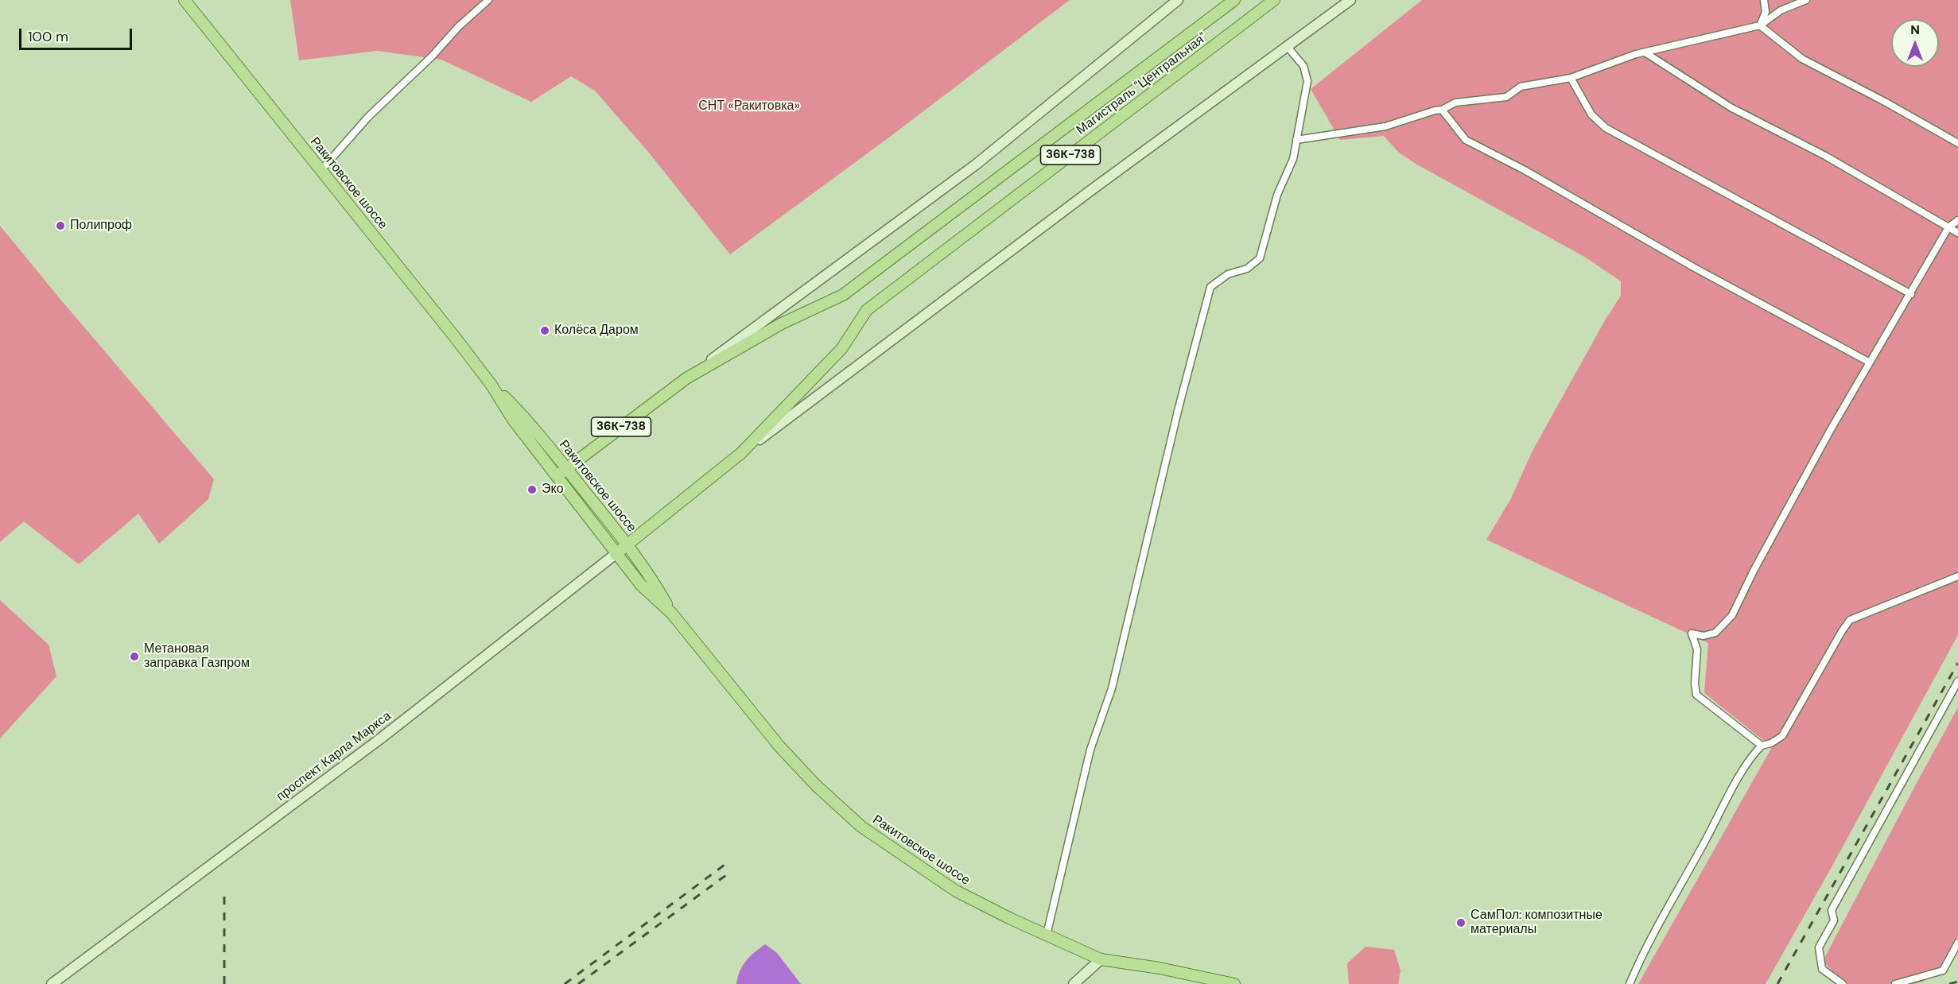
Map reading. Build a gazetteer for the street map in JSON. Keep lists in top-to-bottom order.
{
  "streets": {
    "main road": [
      "Магистраль \"Центральная\"",
      "36К-738",
      "Ракитовское шоссе",
      "проспект Карла Маркса"
    ]
  },
  "crossings": [
    ["Магистраль \"Центральная\"", "36К-738"],
    ["36К-738", "Ракитовское шоссе"],
    ["36К-738", "проспект Карла Маркса"],
    ["Ракитовское шоссе", "проспект Карла Маркса"]
  ],
  "parks": ["СНТ «Ракитовка»"],
  "places": [
    "Полипроф",
    "Колёса Даром",
    "Эко",
    "Метановая заправка Газпром",
    "СамПол: композитные материалы"
  ],
  "scale_bar": "100 m",
  "north": "top"
}
